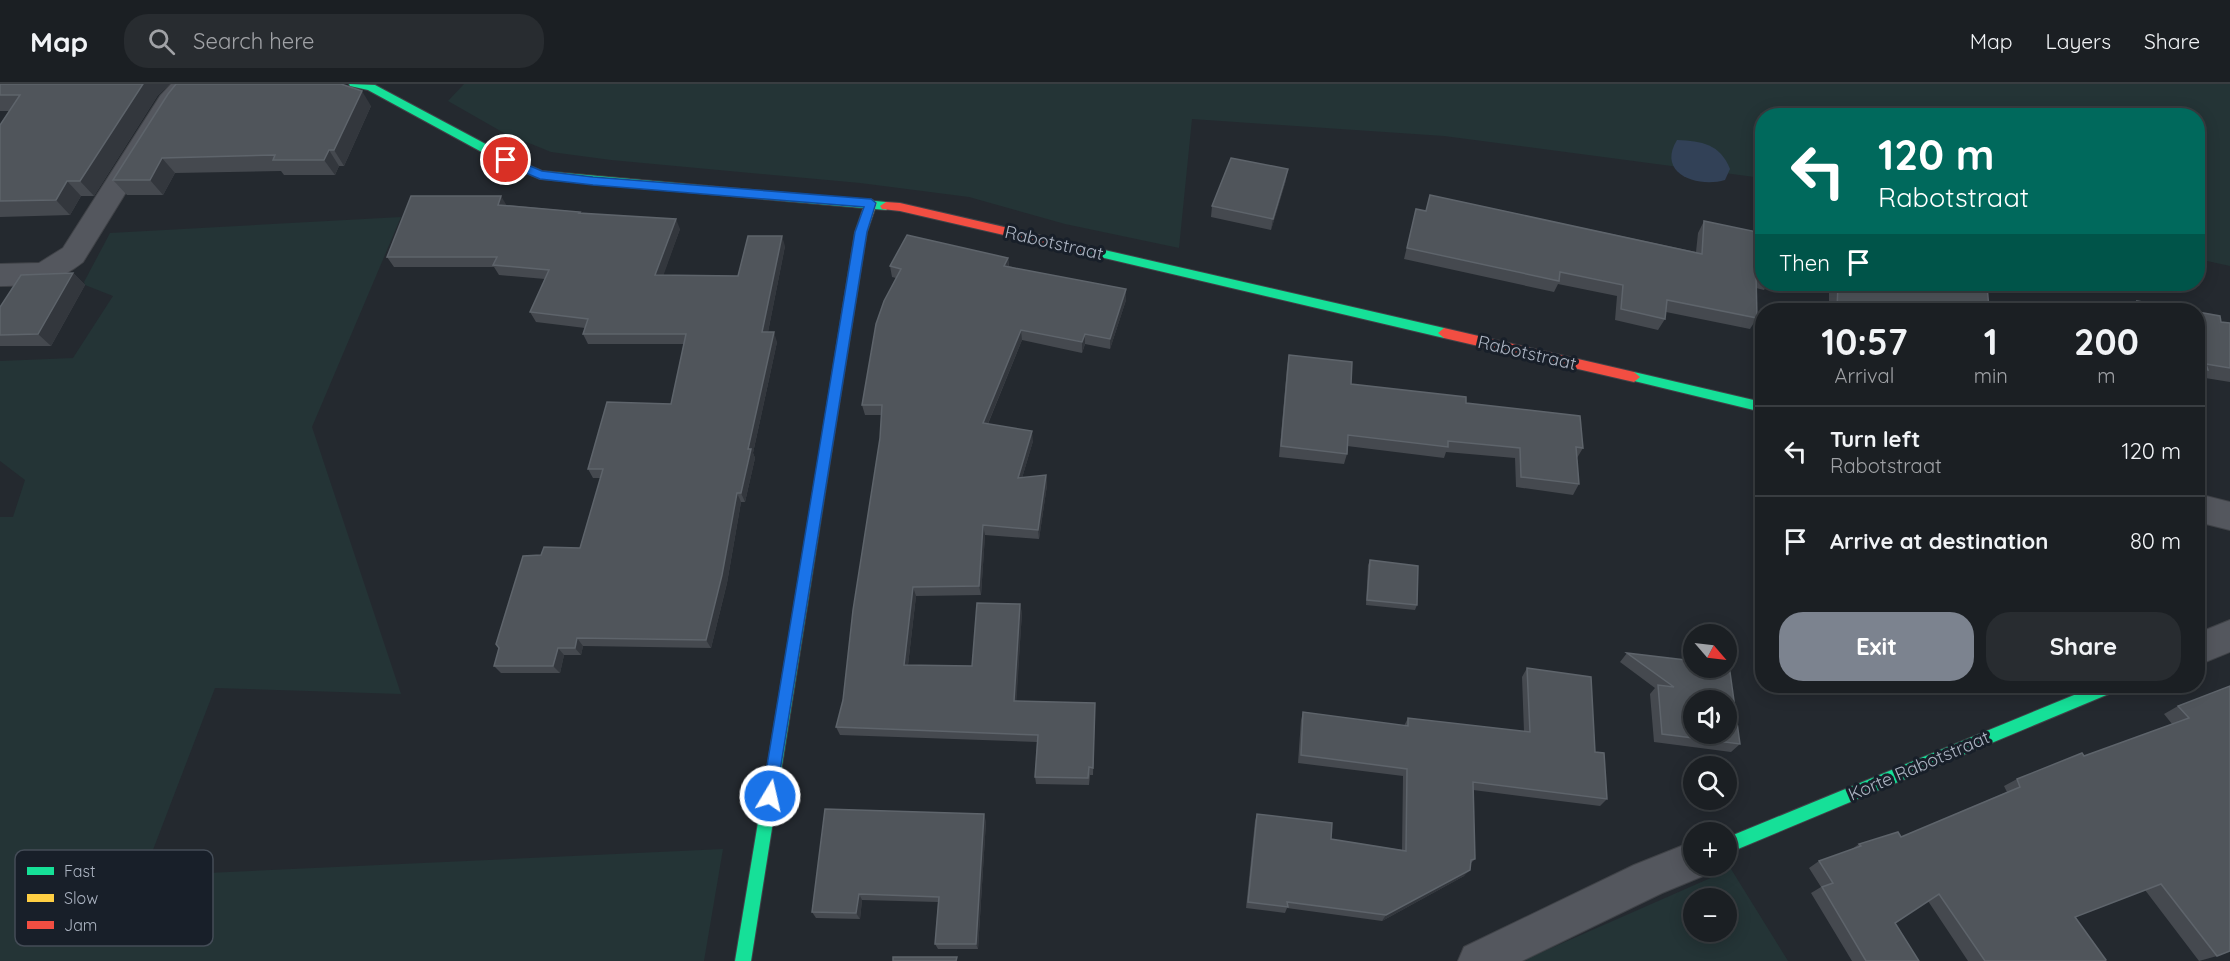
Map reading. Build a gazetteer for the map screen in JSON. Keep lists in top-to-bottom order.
{
  "streets": {
    "street": ["Rabotstraat", "Korte Rabotstraat"]
  },
  "legend": ["Fast", "Slow", "Jam"],
  "north": "bottom right",
  "page": {
    "header": "Map",
    "search": "Search here",
    "nav": ["Map", "Layers", "Share"],
    "turn": ["120 m", "Rabotstraat"],
    "then": "Then",
    "eta": [
      "10:57",
      "Arrival",
      "1",
      "min",
      "200",
      "m"
    ],
    "list": [
      {
        "name": "Turn left",
        "note": "Rabotstraat",
        "value": "120 m"
      },
      {
        "name": "Arrive at destination",
        "value": "80 m"
      }
    ],
    "buttons": ["Exit", "Share"],
    "map_buttons": ["+", "−"]
  }
}
